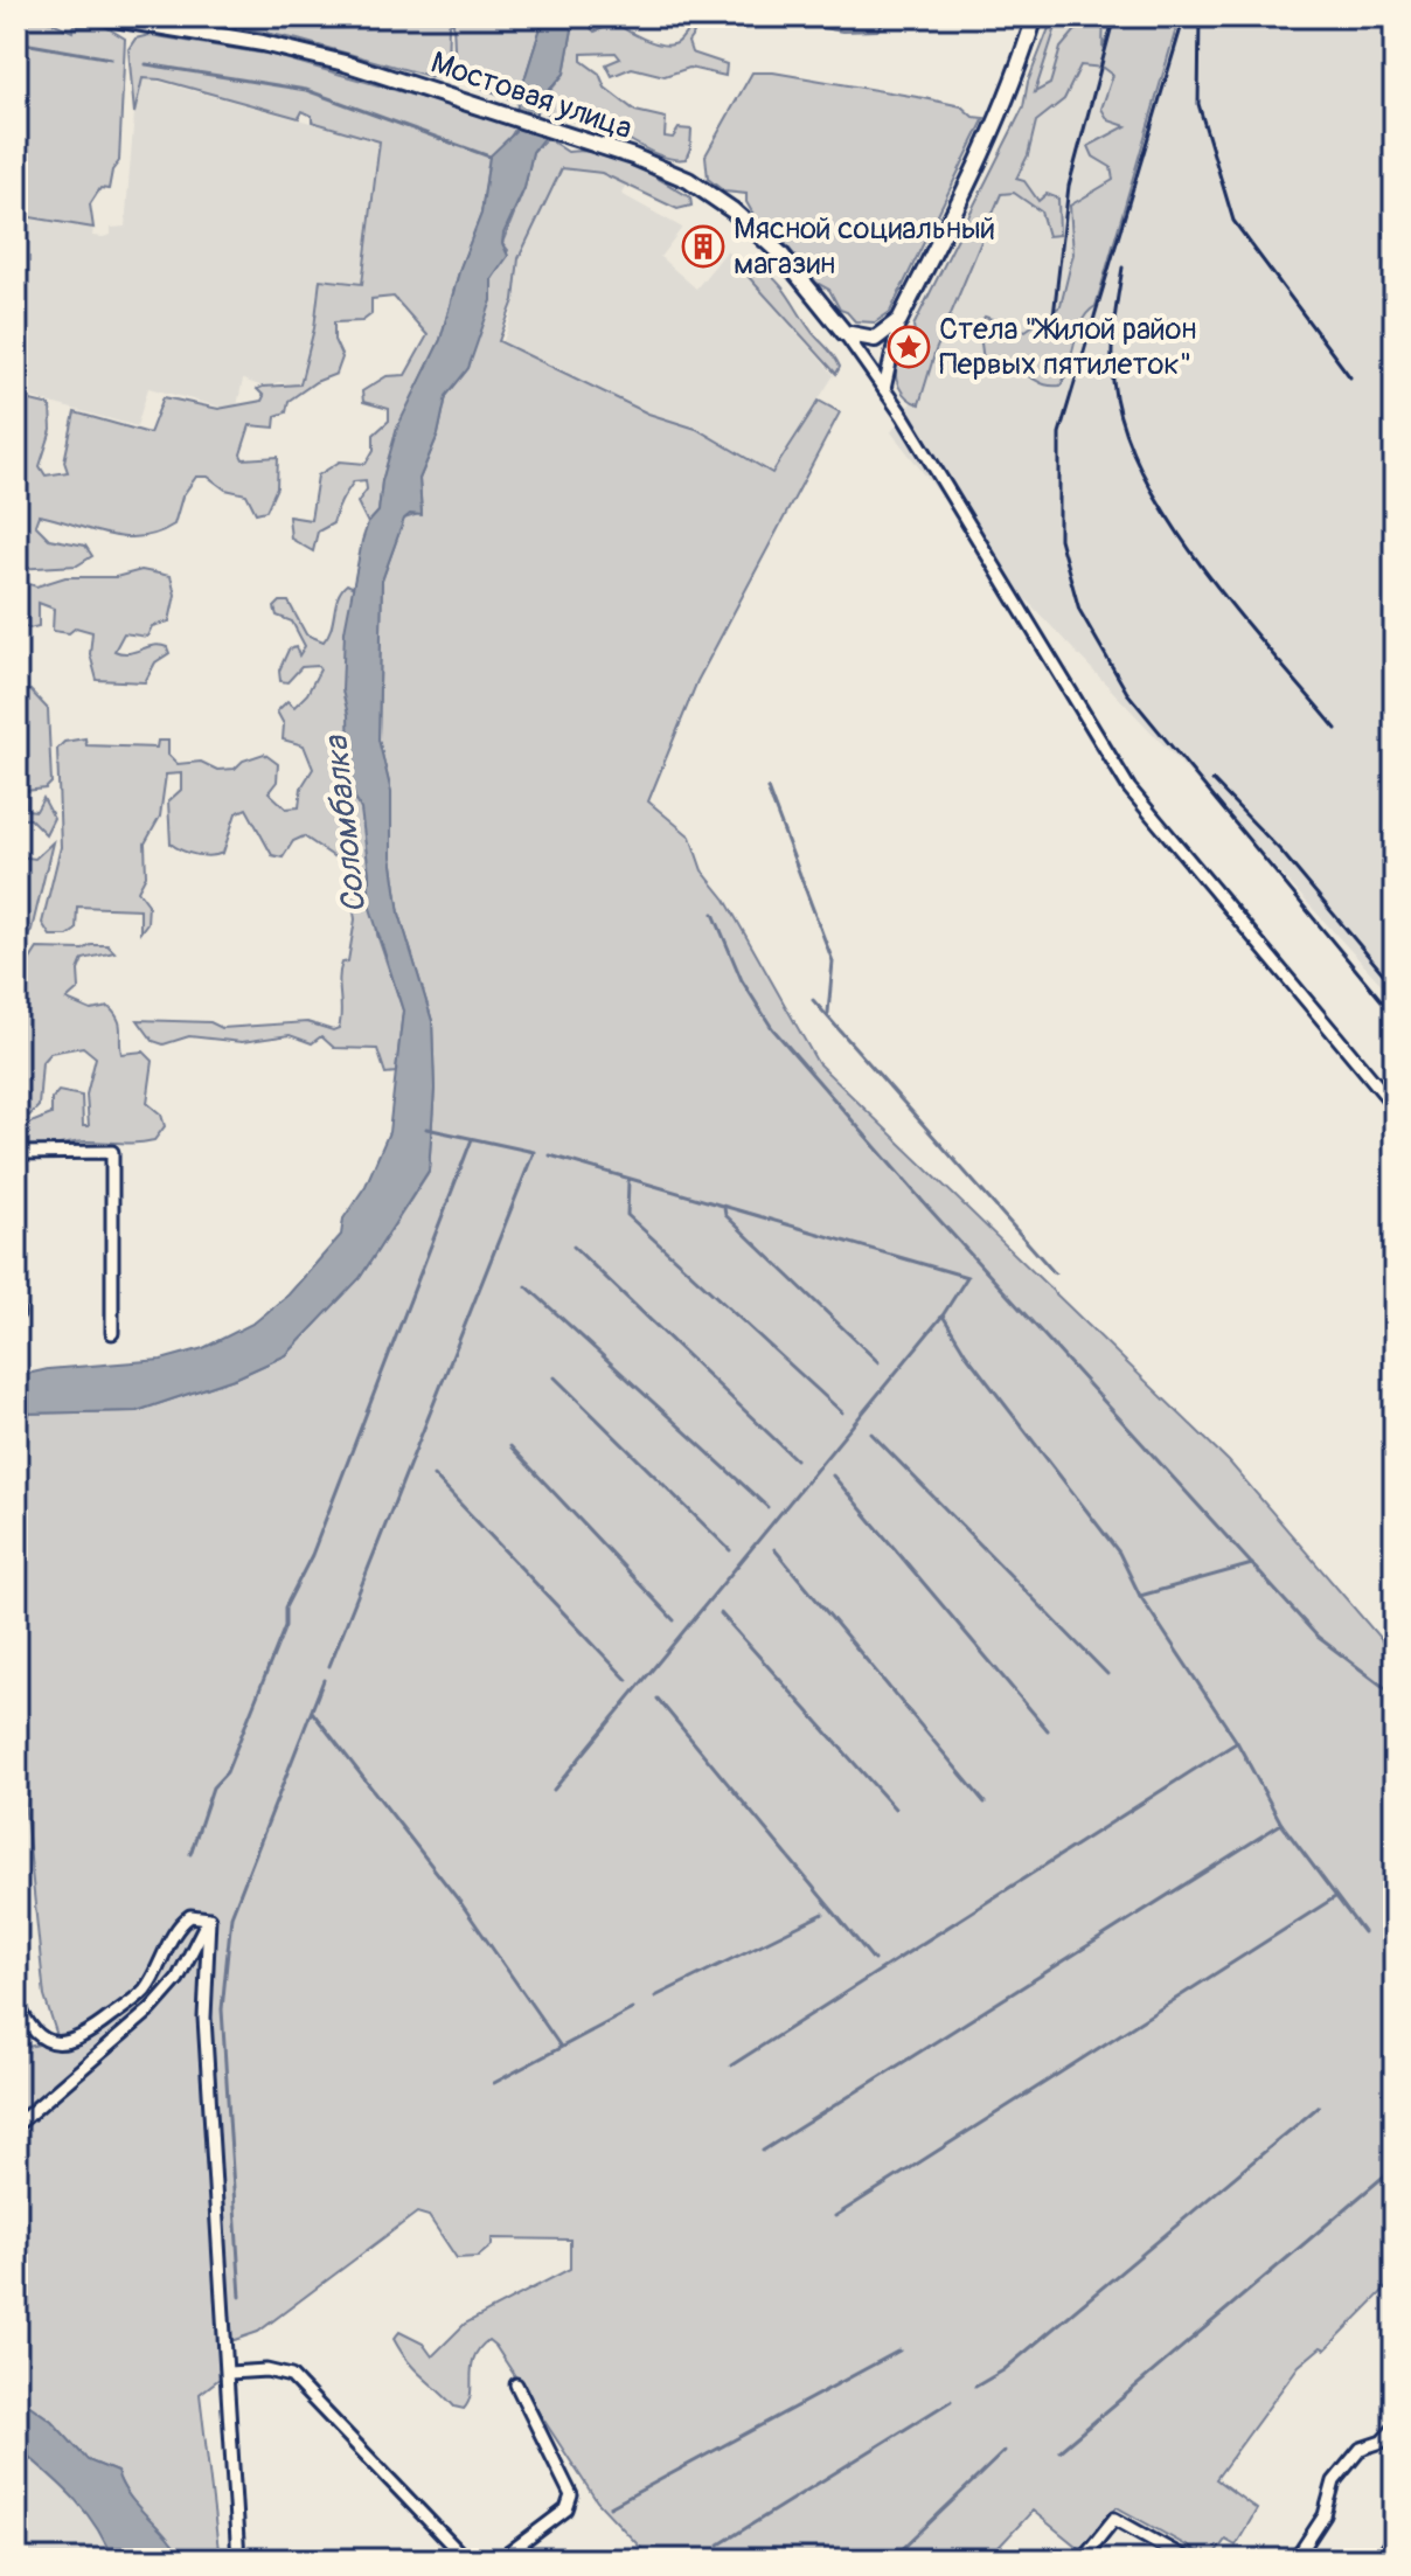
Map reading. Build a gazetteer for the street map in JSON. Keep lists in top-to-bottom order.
{
  "streets": {
    "main road": ["Мостовая улица"]
  },
  "water": ["Соломбалка"],
  "places": {
    "building": ["Мясной социальный магазин"],
    "place": ["Стела \"Жилой район Первых пятилеток\""]
  }
}
